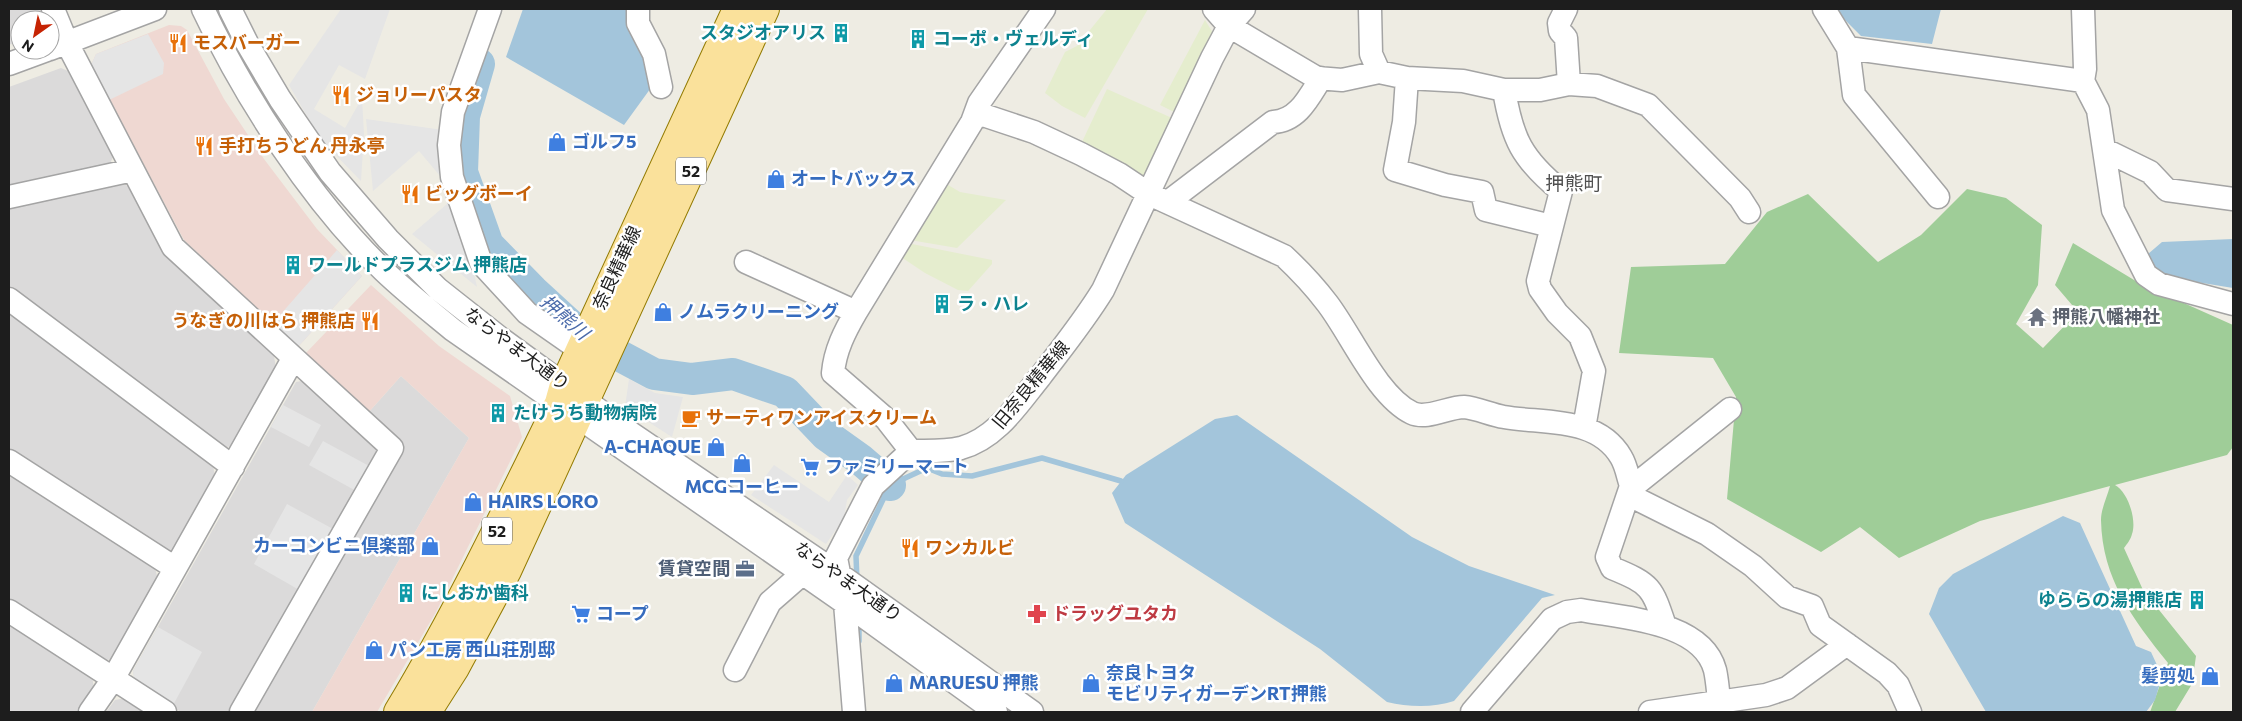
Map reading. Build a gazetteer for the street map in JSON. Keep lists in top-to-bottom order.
{
  "streets": {
    "main road": ["52", "奈良精華線"],
    "street": ["ならやま大通り", "旧奈良精華線"]
  },
  "crossings": [
    ["奈良精華線", "ならやま大通り"]
  ],
  "districts": ["押熊町"],
  "water": ["押熊川"],
  "places": {
    "building": [
      "スタジオアリス",
      "コーポ・ヴェルディ",
      "ワールドプラスジム 押熊店",
      "ラ・ハレ",
      "たけうち動物病院",
      "にしおか歯科",
      "ゆららの湯押熊店"
    ],
    "restaurant": [
      "モスバーガー",
      "ジョリーパスタ",
      "手打ちうどん 丹永亭",
      "ビッグボーイ",
      "うなぎの川はら 押熊店",
      "ワンカルビ"
    ],
    "shop": [
      "ゴルフ5",
      "オートバックス",
      "ノムラクリーニング",
      "A-CHAQUE",
      "MCGコーヒー",
      "HAIRS LORO",
      "カーコンビニ倶楽部",
      "パン工房 西山荘別邸",
      "髪剪処",
      "MARUESU 押熊",
      "奈良トヨタ モビリティガーデンRT押熊"
    ],
    "temple": ["押熊八幡神社"],
    "cafe": ["サーティワンアイスクリーム"],
    "supermarket": ["ファミリーマート", "コープ"],
    "office": ["賃貸空間"],
    "pharmacy": ["ドラッグユタカ"]
  },
  "north": "bottom left"
}
